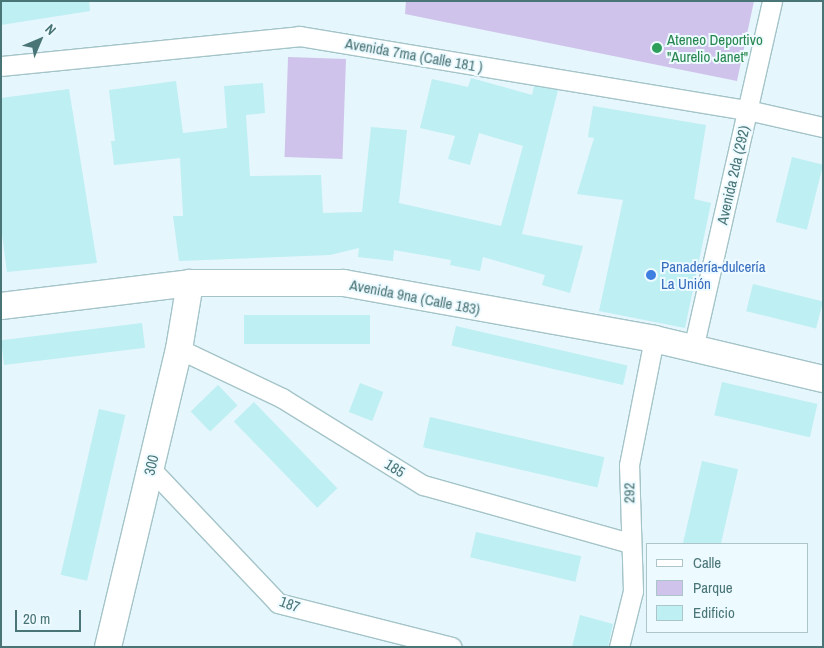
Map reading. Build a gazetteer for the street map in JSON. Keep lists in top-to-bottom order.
{
  "streets": {
    "street": [
      "Avenida 7ma (Calle 181 )",
      "Avenida 2da (292)",
      "Avenida 9na (Calle 183)",
      "300",
      "185",
      "292",
      "187"
    ]
  },
  "crossings": [
    ["Avenida 7ma (Calle 181 )", "Avenida 2da (292)"],
    ["Avenida 2da (292)", "Avenida 9na (Calle 183)"],
    ["Avenida 9na (Calle 183)", "300"],
    ["Avenida 9na (Calle 183)", "292"],
    ["300", "185"],
    ["300", "187"],
    ["185", "292"]
  ],
  "places": ["Ateneo Deportivo \"Aurelio Janet\"", "Panadería-dulcería La Unión"],
  "legend": ["Calle", "Parque", "Edificio"],
  "scale_bar": "20 m",
  "north": "top right"
}
